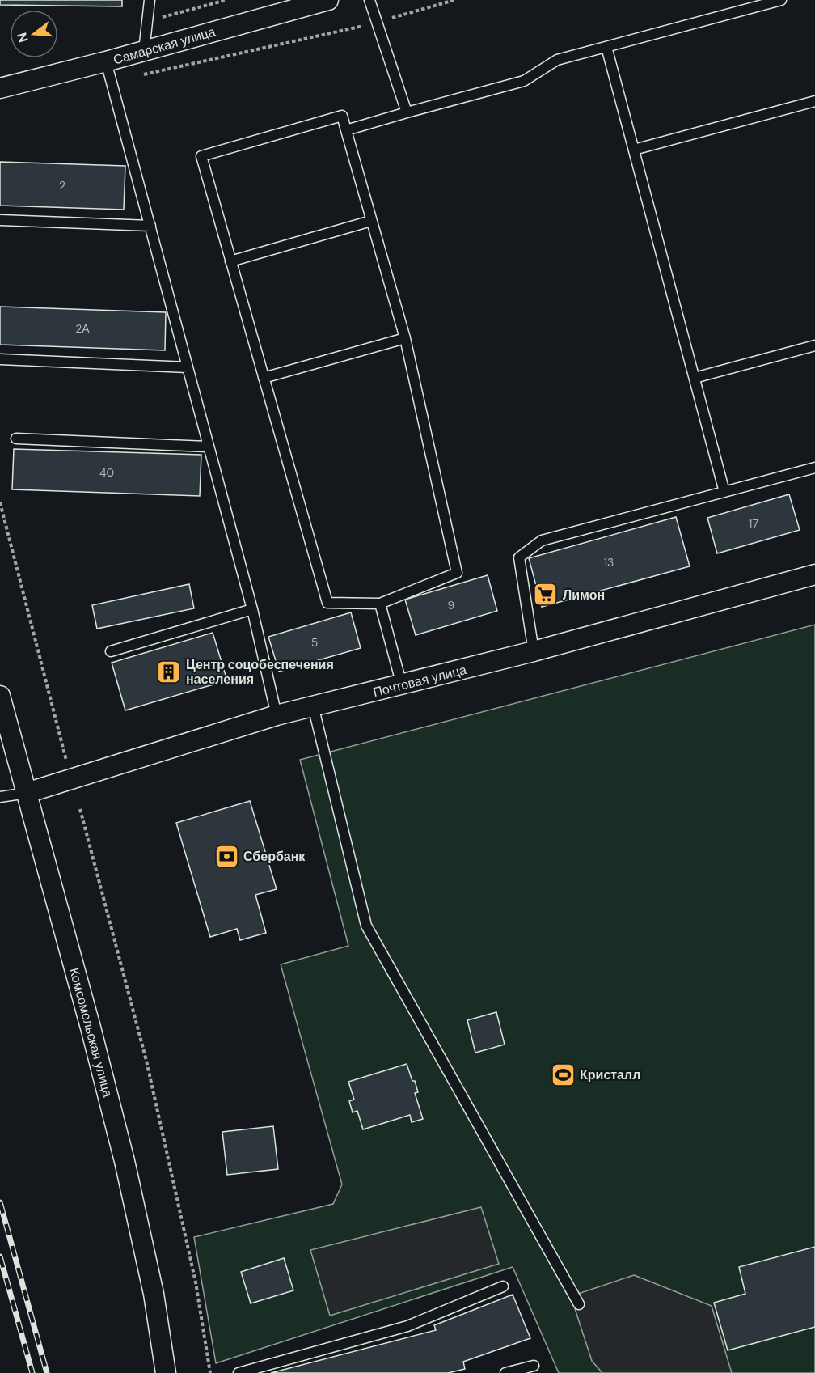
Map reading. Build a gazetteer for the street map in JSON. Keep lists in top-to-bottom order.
{
  "streets": {
    "street": ["Самарская улица", "Почтовая улица", "Комсомольская улица"]
  },
  "crossings": [
    ["Почтовая улица", "Комсомольская улица"]
  ],
  "places": {
    "supermarket": ["Лимон"],
    "building": ["Центр соцобеспечения населения"],
    "bank": ["Сбербанк"],
    "sports": ["Кристалл"]
  },
  "house_numbers": [
    "2",
    "2А",
    "40",
    "17",
    "13",
    "9",
    "5"
  ],
  "north": "left"
}
